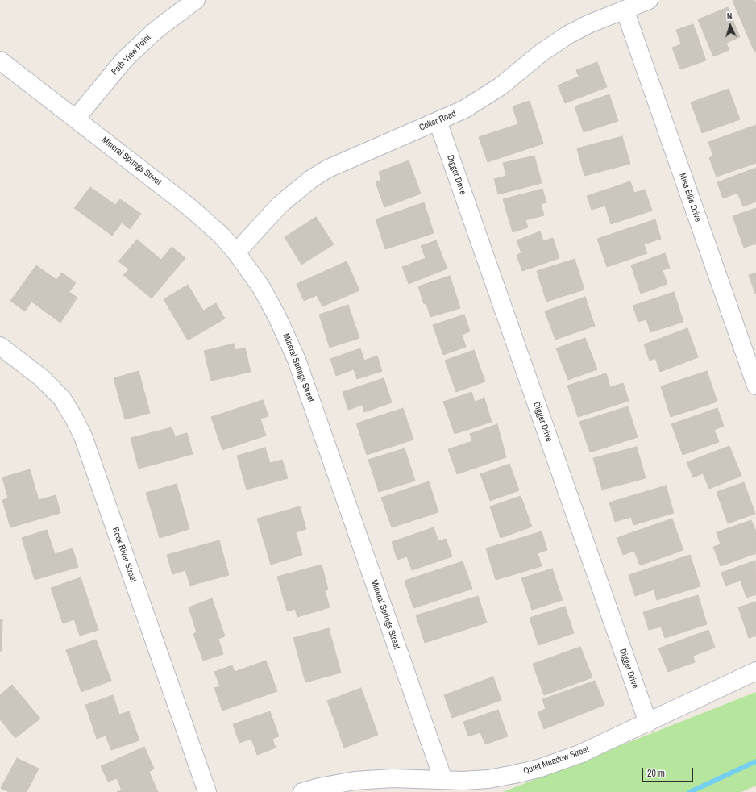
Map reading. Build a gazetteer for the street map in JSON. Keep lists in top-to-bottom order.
{
  "streets": {
    "street": [
      "Path View Point",
      "Colter Road",
      "Mineral Springs Street",
      "Digger Drive",
      "Miss Ellie Drive",
      "Rock River Street",
      "Quiet Meadow Street"
    ]
  },
  "crossings": [
    ["Path View Point", "Mineral Springs Street"],
    ["Colter Road", "Mineral Springs Street"],
    ["Colter Road", "Digger Drive"],
    ["Colter Road", "Miss Ellie Drive"],
    ["Mineral Springs Street", "Quiet Meadow Street"],
    ["Digger Drive", "Quiet Meadow Street"]
  ],
  "scale_bar": "20 m",
  "north": "top"
}
